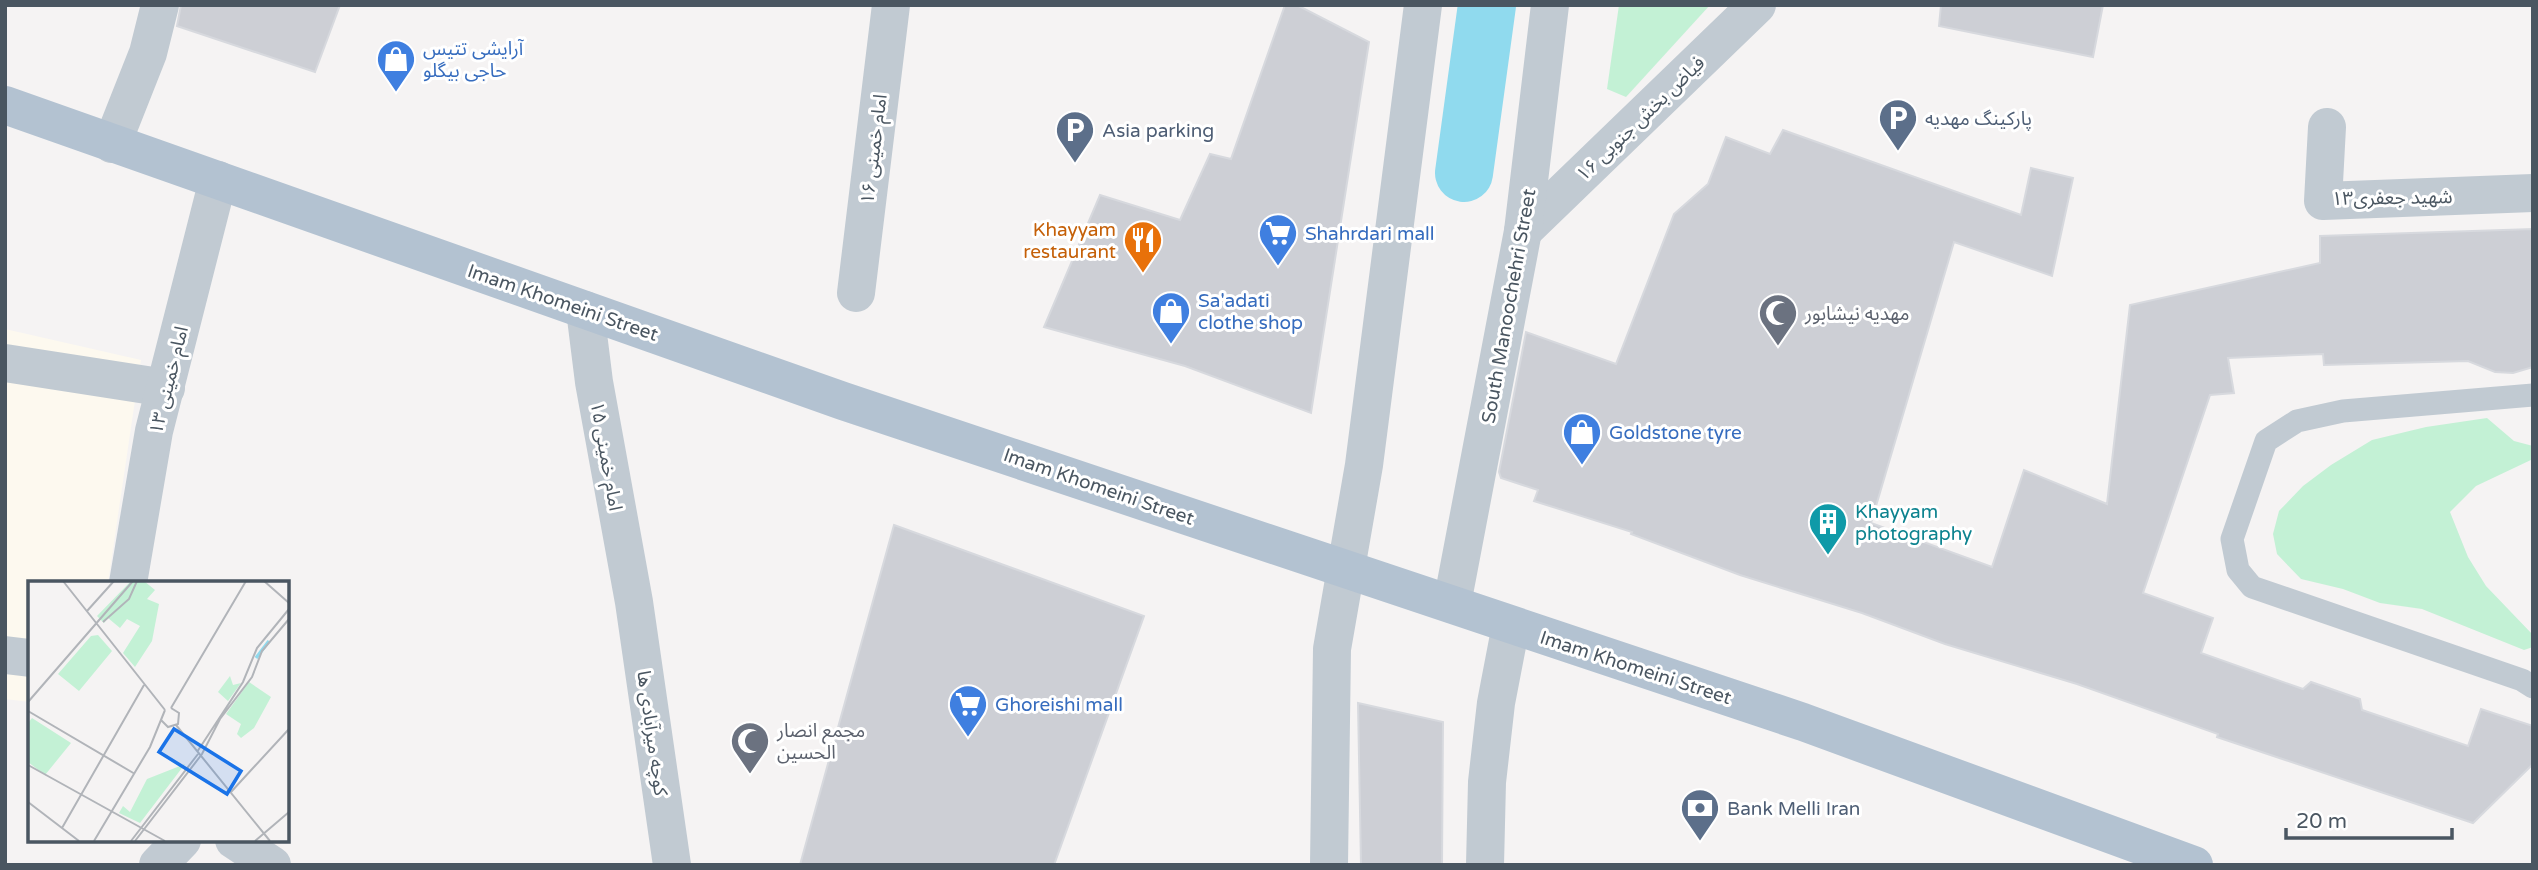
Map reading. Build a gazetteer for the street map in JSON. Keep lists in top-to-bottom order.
{
  "streets": {
    "main road": ["Imam Khomeini Street"],
    "street": [
      "فیاض بخش جنوبی ۱۶",
      "امام خمینی ۱۶",
      "شهید جعفری۱۳",
      "South Manoochehri Street",
      "امام خمینی ۱۳",
      "امام خمینی ۱۵",
      "کوچه میرآبادی ها"
    ]
  },
  "crossings": [
    ["فیاض بخش جنوبی ۱۶", "South Manoochehri Street"],
    ["Imam Khomeini Street", "South Manoochehri Street"],
    ["Imam Khomeini Street", "امام خمینی ۱۳"],
    ["Imam Khomeini Street", "امام خمینی ۱۵"],
    ["امام خمینی ۱۵", "کوچه میرآبادی ها"]
  ],
  "places": {
    "shop": ["آرایشی تتیس حاجی بیگلو", "Sa'adati clothe shop", "Goldstone tyre"],
    "parking": ["پارکینگ مهدیه", "Asia parking"],
    "supermarket": ["Shahrdari mall", "Ghoreishi mall"],
    "restaurant": ["Khayyam restaurant"],
    "mosque": ["مهدیه نیشابور", "مجمع انصار الحسین"],
    "building": ["Khayyam photography"],
    "bank": ["Bank Melli Iran"]
  },
  "scale_bar": "20 m"
}
